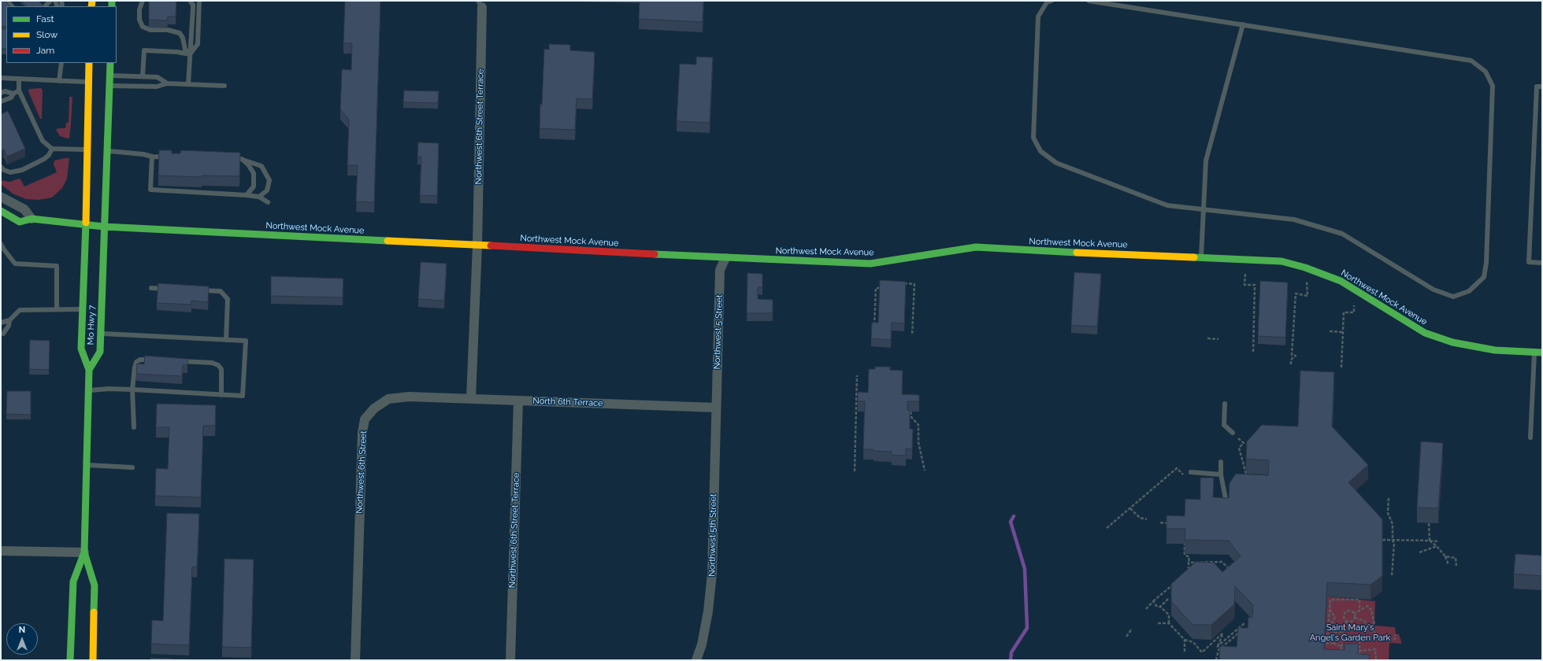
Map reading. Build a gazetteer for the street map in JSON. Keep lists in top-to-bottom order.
{
  "streets": {
    "street": [
      "Northwest 6th Street Terrace",
      "Northwest Mock Avenue",
      "Mo Hwy 7",
      "Northwest 5 Street",
      "North 6th Terrace",
      "Northwest 6th Street",
      "Northwest 5th Street"
    ]
  },
  "crossings": [
    ["Northwest 6th Street Terrace", "Northwest Mock Avenue"],
    ["Northwest 6th Street Terrace", "North 6th Terrace"],
    ["Northwest Mock Avenue", "Mo Hwy 7"],
    ["Northwest Mock Avenue", "Northwest 5 Street"],
    ["Northwest 5 Street", "North 6th Terrace"],
    ["Northwest 5 Street", "Northwest 5th Street"],
    ["North 6th Terrace", "Northwest 6th Street"],
    ["North 6th Terrace", "Northwest 5th Street"]
  ],
  "parks": ["Saint Mary's Angel's Garden Park"],
  "legend": ["Fast", "Slow", "Jam"],
  "north": "top"
}
